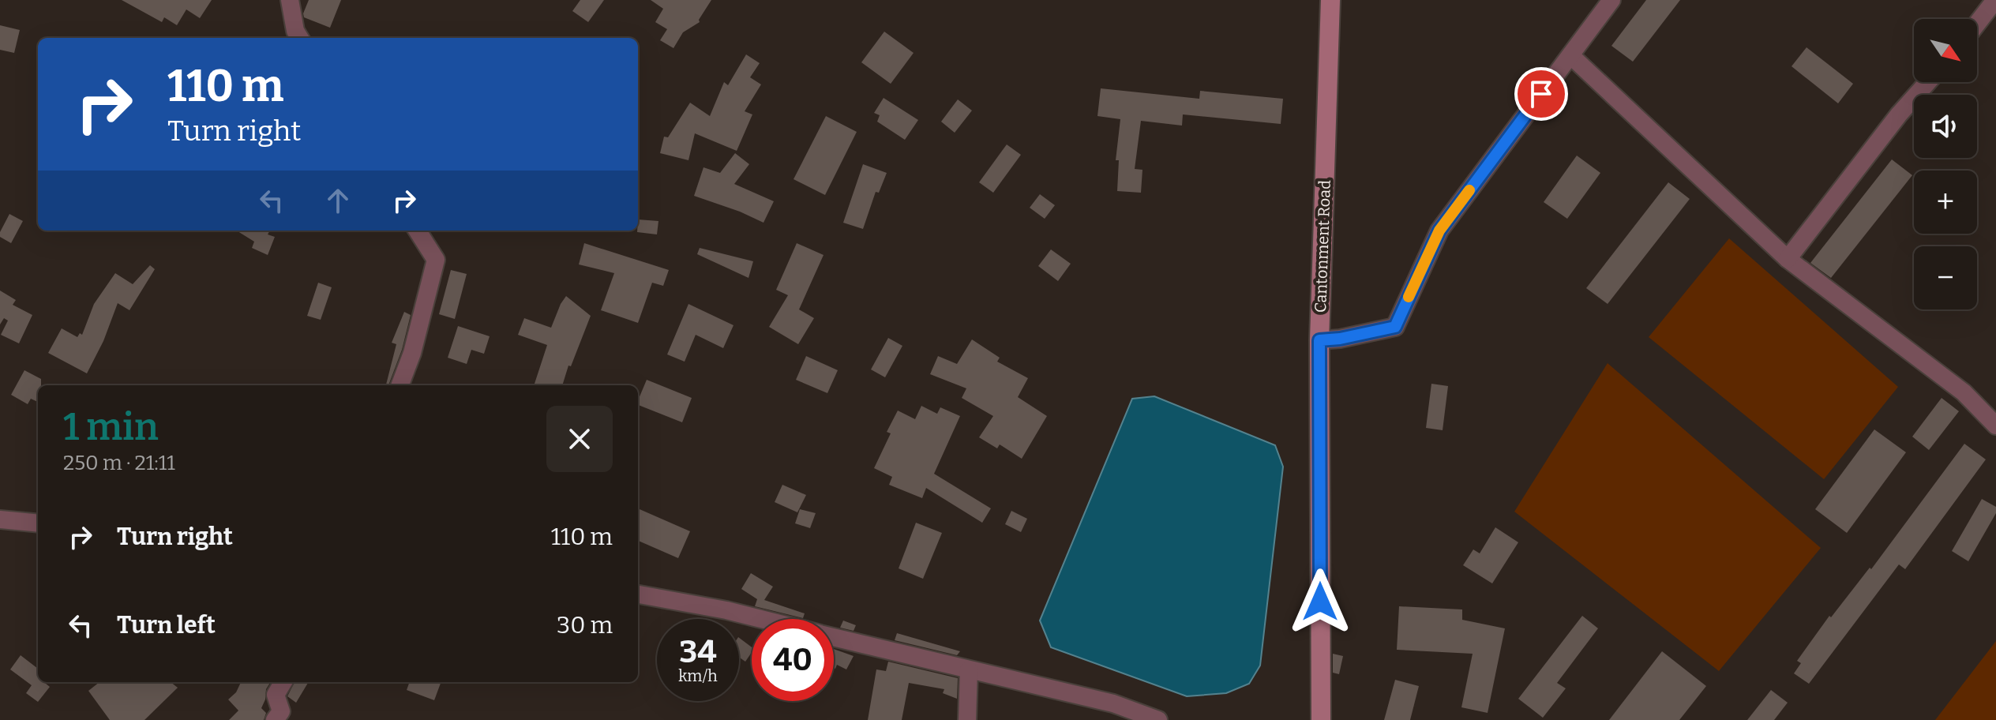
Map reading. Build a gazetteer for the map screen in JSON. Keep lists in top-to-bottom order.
{
  "streets": {
    "street": ["Cantonment Road"]
  },
  "north": "bottom right",
  "page": {
    "map_buttons": ["+", "−"],
    "turn": ["110 m", "Turn right"],
    "heading": ["1 min", "250 m · 21:11"],
    "list": [
      {
        "name": "Turn right",
        "value": "110 m"
      },
      {
        "name": "Turn left",
        "value": "30 m"
      }
    ],
    "speed": "34 km/h",
    "limit": "40"
  }
}
